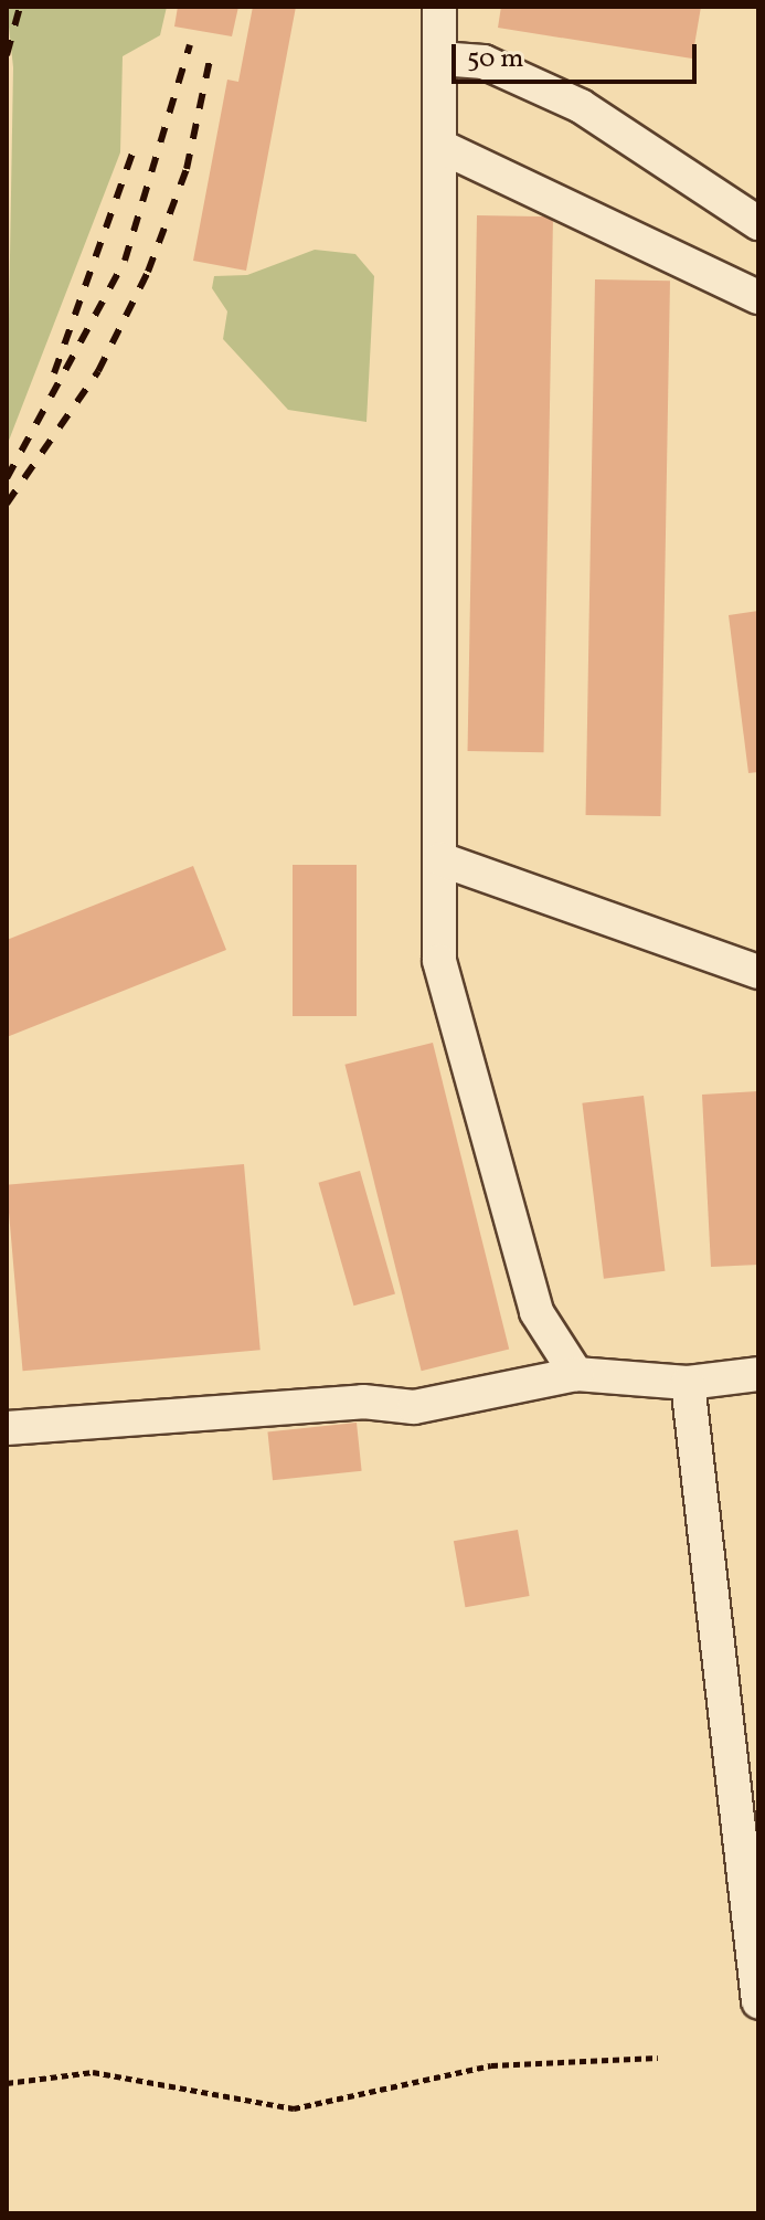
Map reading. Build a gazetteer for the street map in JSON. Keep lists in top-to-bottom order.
{
  "scale_bar": "50 m"
}
